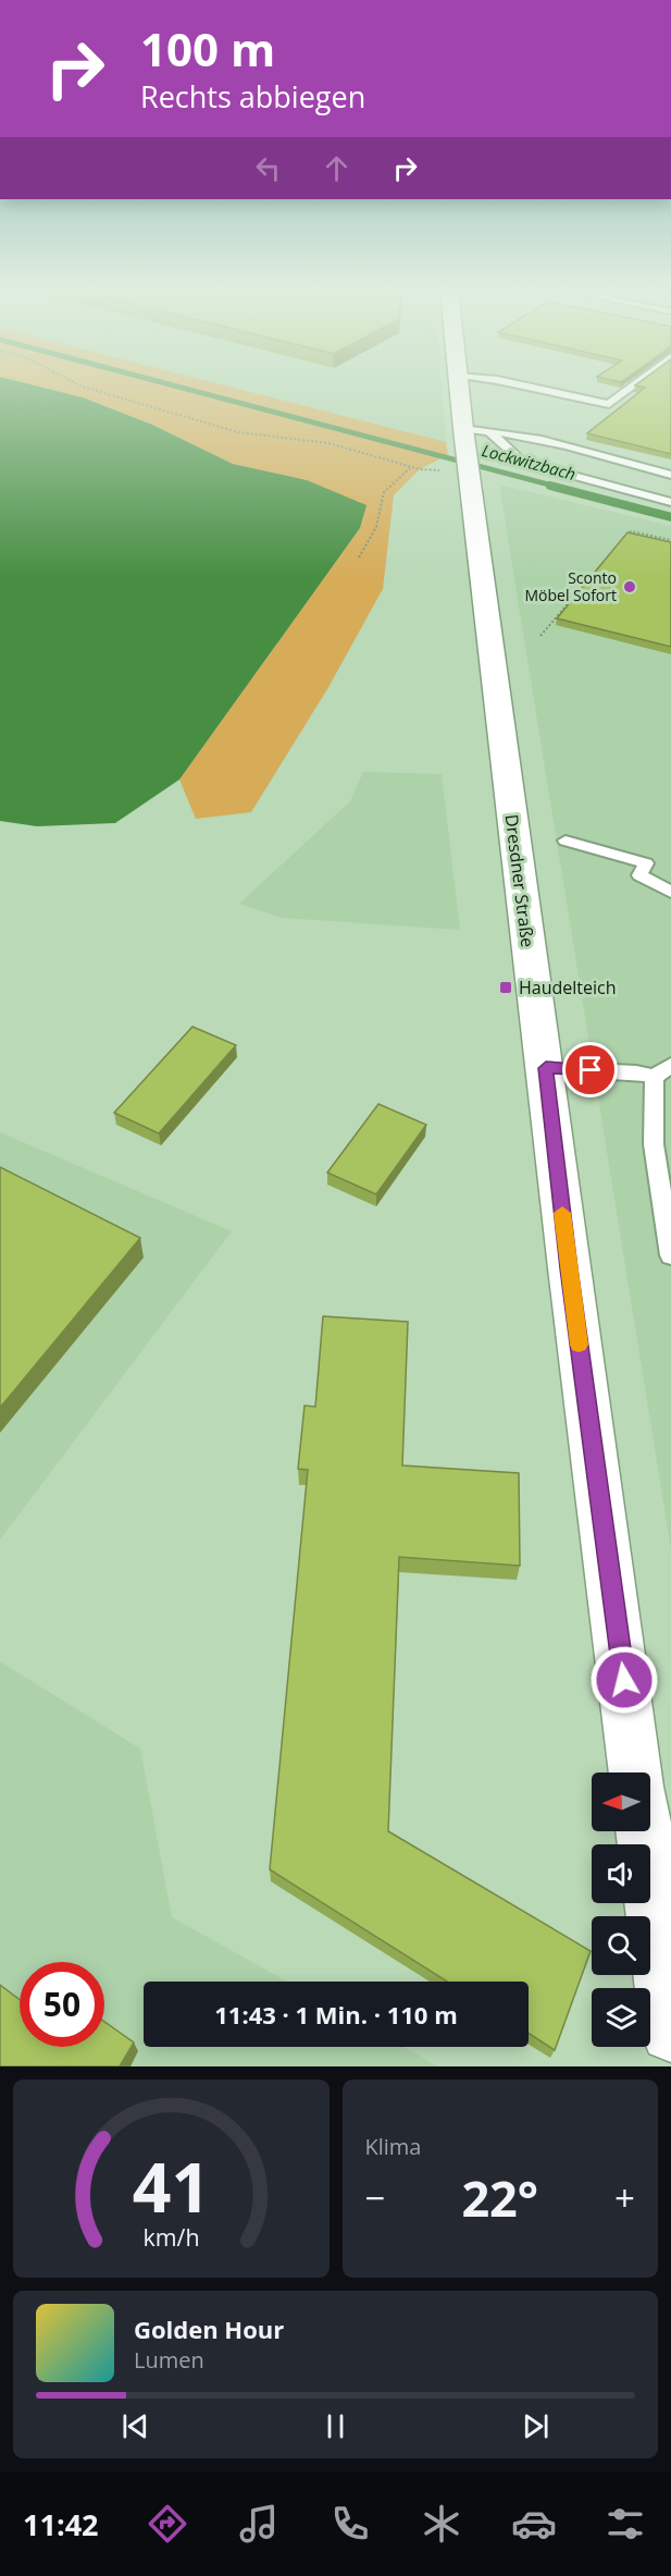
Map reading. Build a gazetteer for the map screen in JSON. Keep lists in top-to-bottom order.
{
  "streets": {
    "main road": ["Dresdner Straße"]
  },
  "water": ["Lockwitzbach"],
  "places": {
    "other": ["Sconto Möbel Sofort"],
    "transit": ["Haudelteich"]
  },
  "north": "left",
  "page": {
    "turn": ["100 m", "Rechts abbiegen"],
    "limit": "50",
    "trip": "11:43 · 1 Min. · 110 m",
    "tile": "Klima",
    "heat": ["−", "22°", "+"],
    "song": ["Golden Hour", "Lumen"],
    "tabs": "11:42",
    "gauge": ["41", "km/h"]
  }
}
